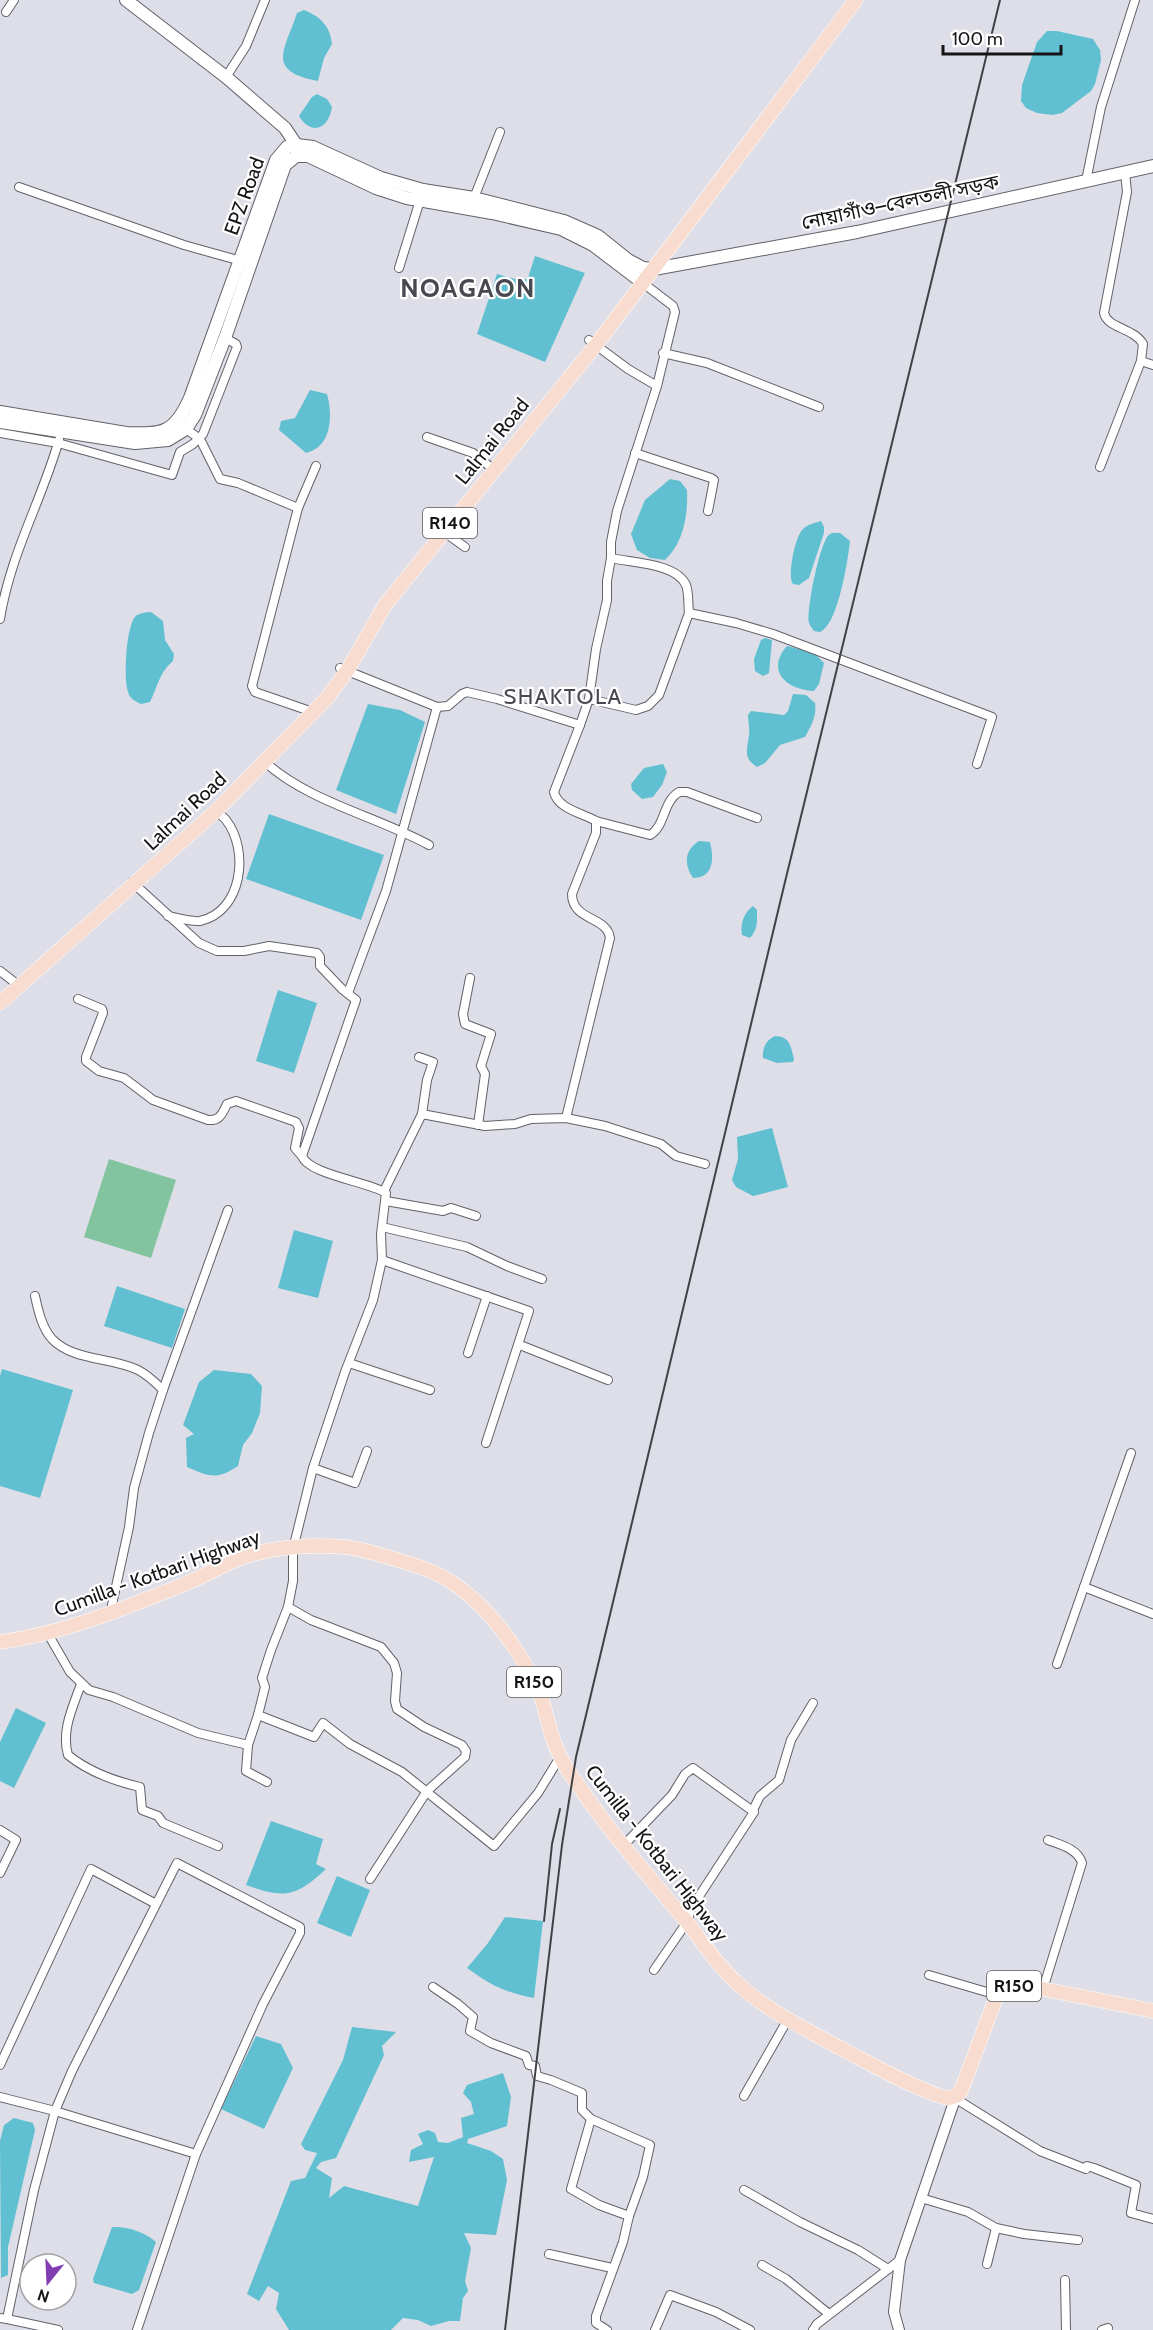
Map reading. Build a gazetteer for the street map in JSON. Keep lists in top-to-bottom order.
{
  "streets": {
    "main road": [
      "EPZ Road",
      "নোয়াগাঁও–বেলতলী সড়ক",
      "Lalmai Road",
      "R140",
      "Cumilla - Kotbari Highway",
      "R150"
    ]
  },
  "crossings": [
    ["নোয়াগাঁও–বেলতলী সড়ক", "Lalmai Road"],
    ["Cumilla - Kotbari Highway", "R150"]
  ],
  "districts": ["NOAGAON", "SHAKTOLA"],
  "scale_bar": "100 m",
  "north": "bottom"
}
